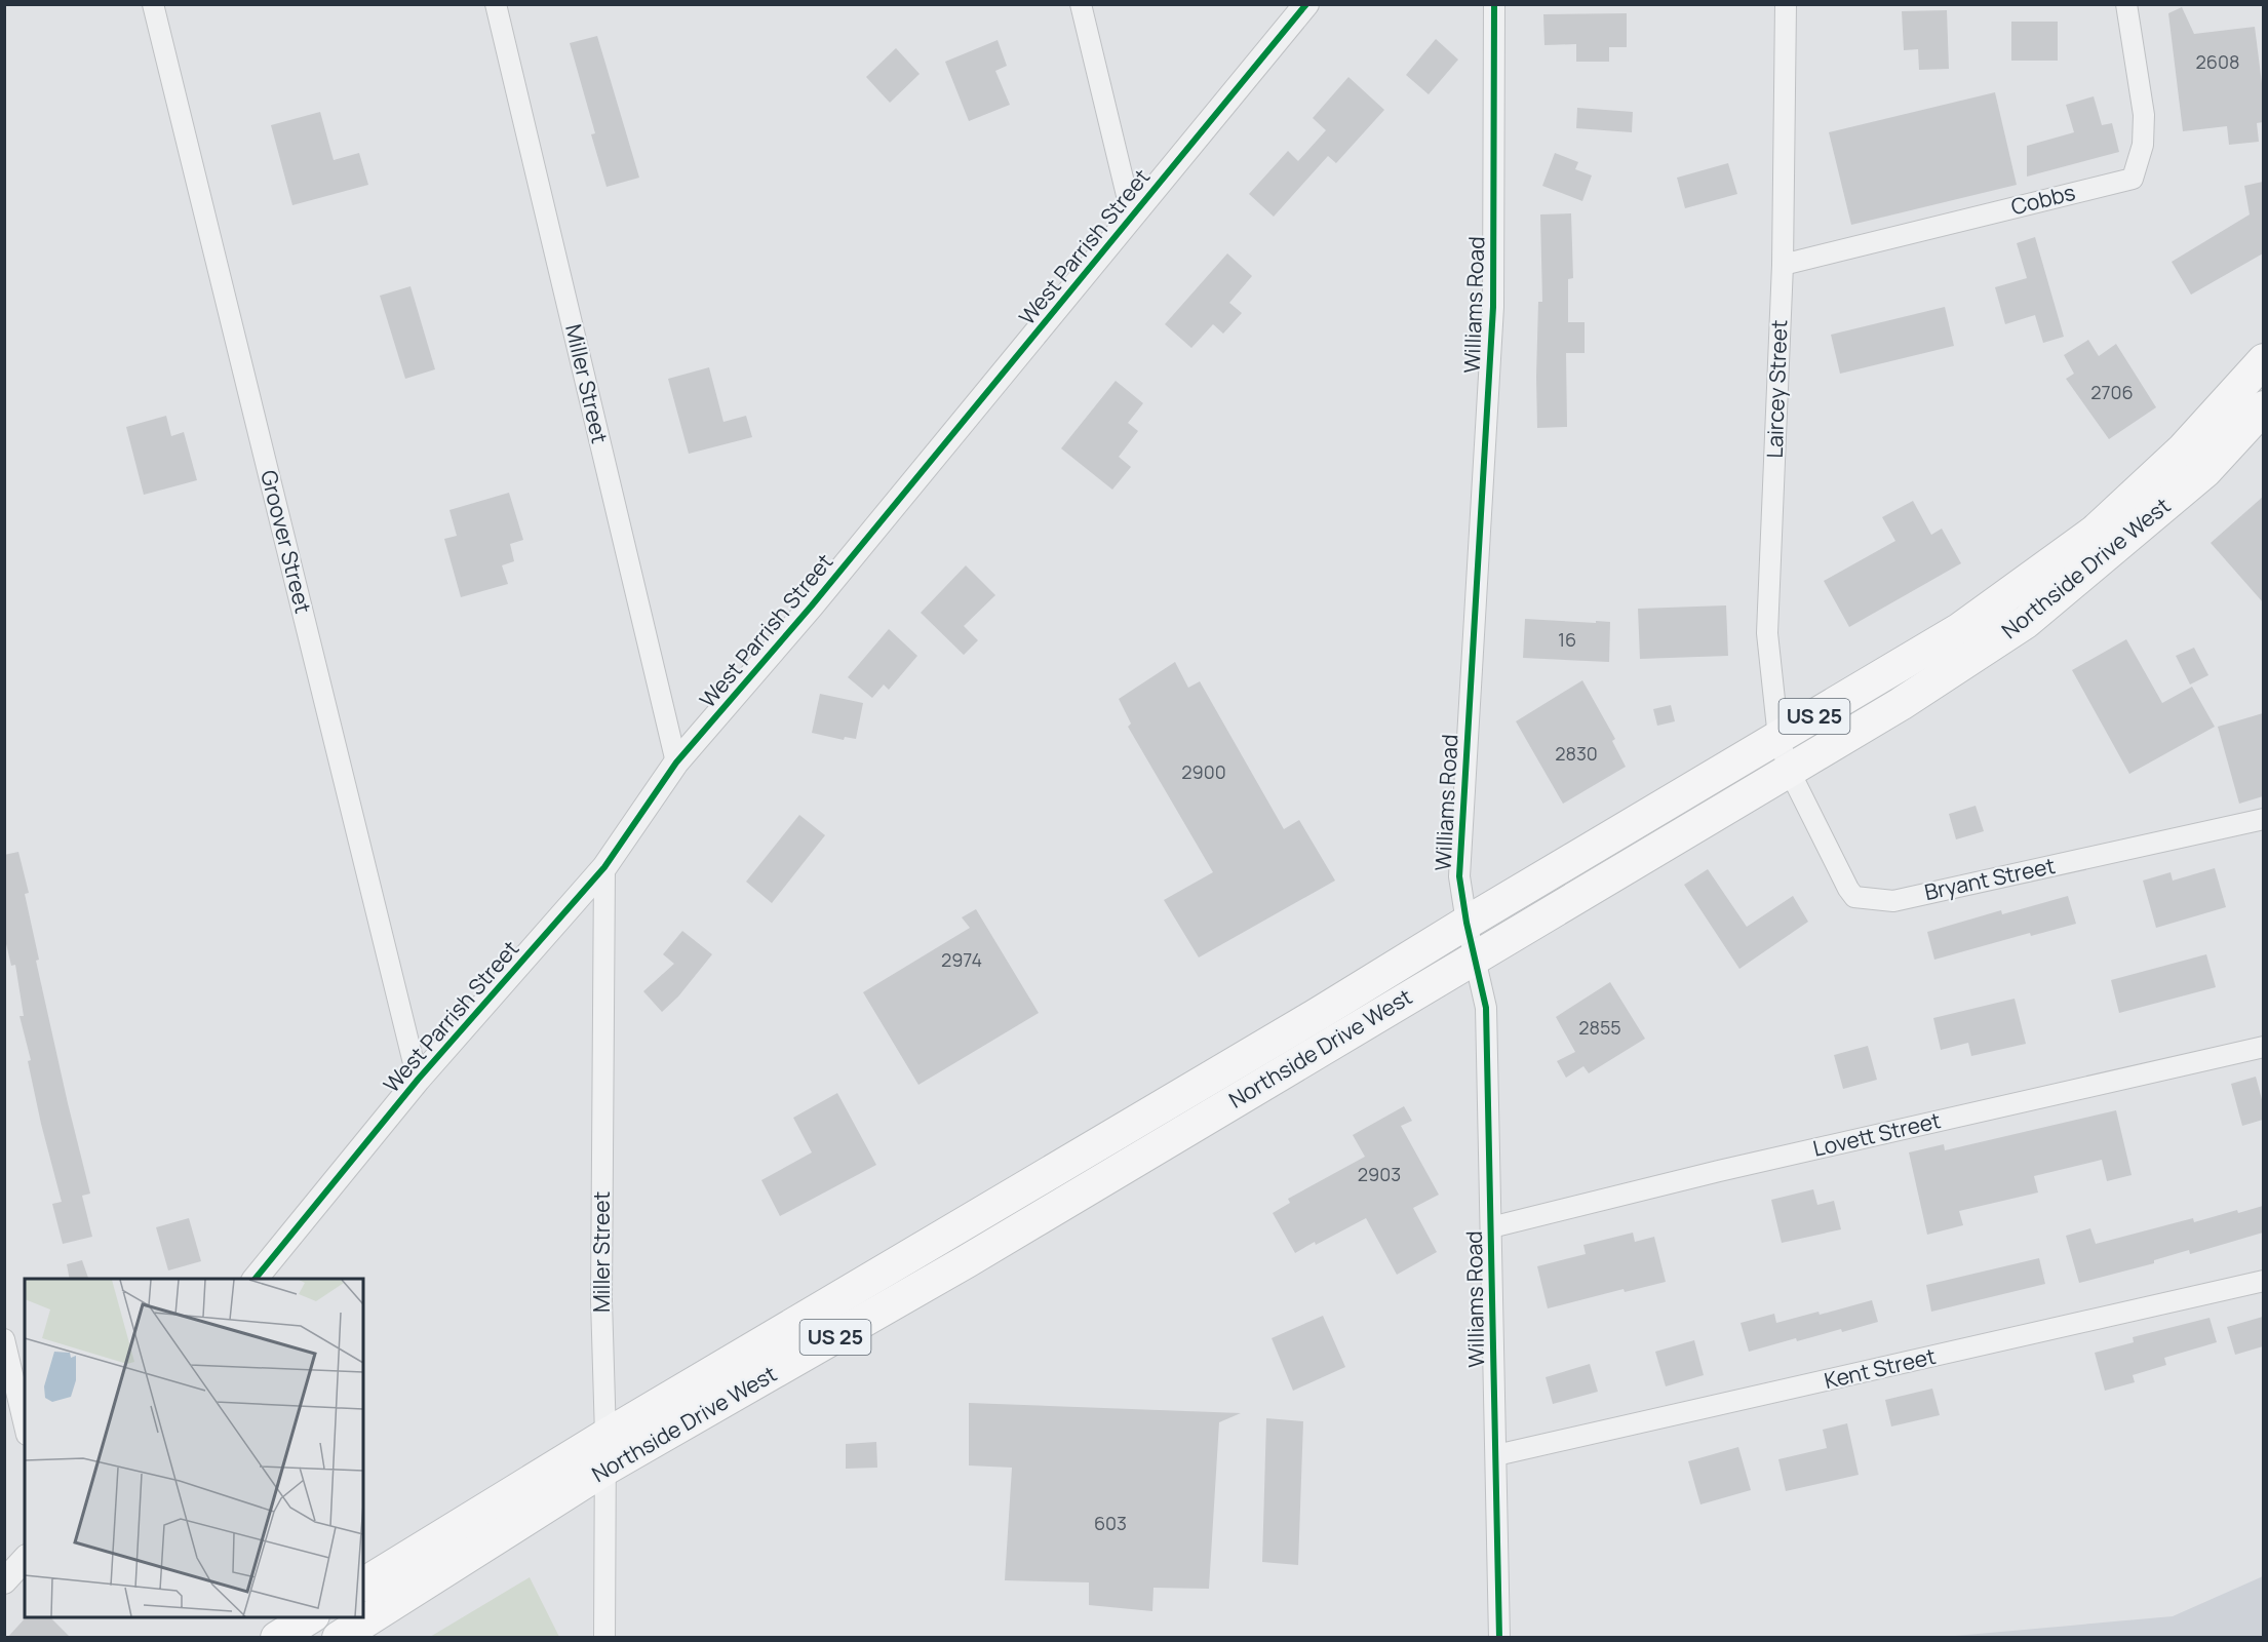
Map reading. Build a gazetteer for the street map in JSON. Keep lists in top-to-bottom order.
{
  "streets": {
    "main road": ["Northside Drive West", "US 25"],
    "street": [
      "Cobbs",
      "West Parrish Street",
      "Williams Road",
      "Miller Street",
      "Laircey Street",
      "Groover Street",
      "Bryant Street",
      "Lovett Street",
      "Kent Street"
    ]
  },
  "crossings": [
    ["Cobbs", "Laircey Street"],
    ["West Parrish Street", "Miller Street"],
    ["West Parrish Street", "Groover Street"],
    ["Williams Road", "Northside Drive West"],
    ["Williams Road", "Lovett Street"],
    ["Williams Road", "Kent Street"],
    ["Miller Street", "Northside Drive West"],
    ["Laircey Street", "Northside Drive West"],
    ["Laircey Street", "Bryant Street"],
    ["Northside Drive West", "Bryant Street"]
  ],
  "house_numbers": [
    "2608",
    "2706",
    "16",
    "2830",
    "2900",
    "2974",
    "2855",
    "2903",
    "603"
  ]
}
